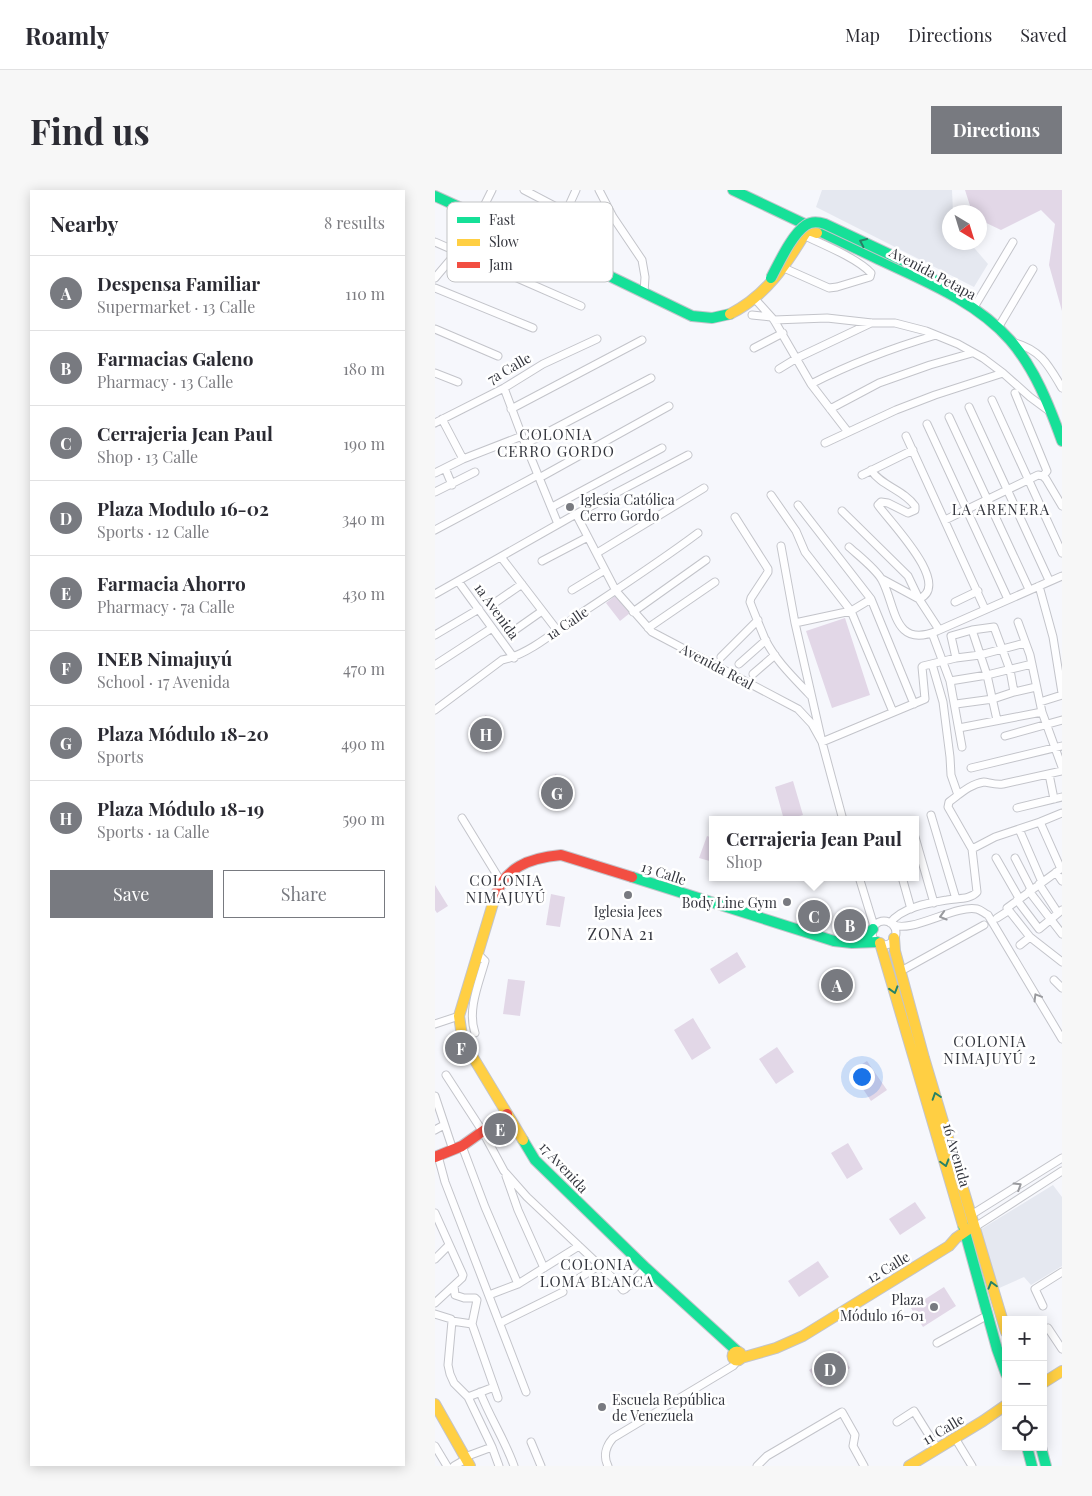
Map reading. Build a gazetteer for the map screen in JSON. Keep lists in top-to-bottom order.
{
  "streets": {
    "main road": [
      "Avenida Petapa",
      "13 Calle",
      "16 Avenida",
      "17 Avenida",
      "12 Calle",
      "11 Calle"
    ],
    "street": [
      "7a Calle",
      "1a Avenida",
      "1a Calle",
      "Avenida Real"
    ]
  },
  "crossings": [
    ["1a Avenida", "1a Calle"],
    ["1a Calle", "Avenida Real"],
    ["13 Calle", "16 Avenida"],
    ["13 Calle", "17 Avenida"],
    ["16 Avenida", "12 Calle"],
    ["17 Avenida", "12 Calle"]
  ],
  "districts": [
    "COLONIA CERRO GORDO",
    "LA ARENERA",
    "COLONIA NIMAJUYÚ",
    "ZONA 21",
    "COLONIA NIMAJUYÚ 2",
    "COLONIA LOMA BLANCA"
  ],
  "places": [
    "Iglesia Católica Cerro Gordo",
    "Iglesia Jees",
    "Body Line Gym",
    "Plaza Módulo 16-01",
    "Escuela República de Venezuela"
  ],
  "legend": ["Fast", "Slow", "Jam"],
  "north": "bottom right",
  "page": {
    "header": "Roamly",
    "nav": ["Map", "Directions", "Saved"],
    "buttons": [
      "Directions",
      ["Save", "Share"]
    ],
    "title": "Find us",
    "heading": ["Nearby", "8 results"],
    "list": [
      {
        "mark": "A",
        "name": "Despensa Familiar",
        "note": "Supermarket · 13 Calle",
        "value": "110 m"
      },
      {
        "mark": "B",
        "name": "Farmacias Galeno",
        "note": "Pharmacy · 13 Calle",
        "value": "180 m"
      },
      {
        "mark": "C",
        "name": "Cerrajeria Jean Paul",
        "note": "Shop · 13 Calle",
        "value": "190 m"
      },
      {
        "mark": "D",
        "name": "Plaza Modulo 16-02",
        "note": "Sports · 12 Calle",
        "value": "340 m"
      },
      {
        "mark": "E",
        "name": "Farmacia Ahorro",
        "note": "Pharmacy · 7a Calle",
        "value": "430 m"
      },
      {
        "mark": "F",
        "name": "INEB Nimajuyú",
        "note": "School · 17 Avenida",
        "value": "470 m"
      },
      {
        "mark": "G",
        "name": "Plaza Módulo 18-20",
        "note": "Sports",
        "value": "490 m"
      },
      {
        "mark": "H",
        "name": "Plaza Módulo 18-19",
        "note": "Sports · 1a Calle",
        "value": "590 m"
      }
    ],
    "pins": [
      "H",
      "G",
      "C",
      "B",
      "A",
      "F",
      "E",
      "D"
    ],
    "popup": ["Cerrajeria Jean Paul", "Shop"],
    "map_buttons": ["+", "−"]
  }
}
